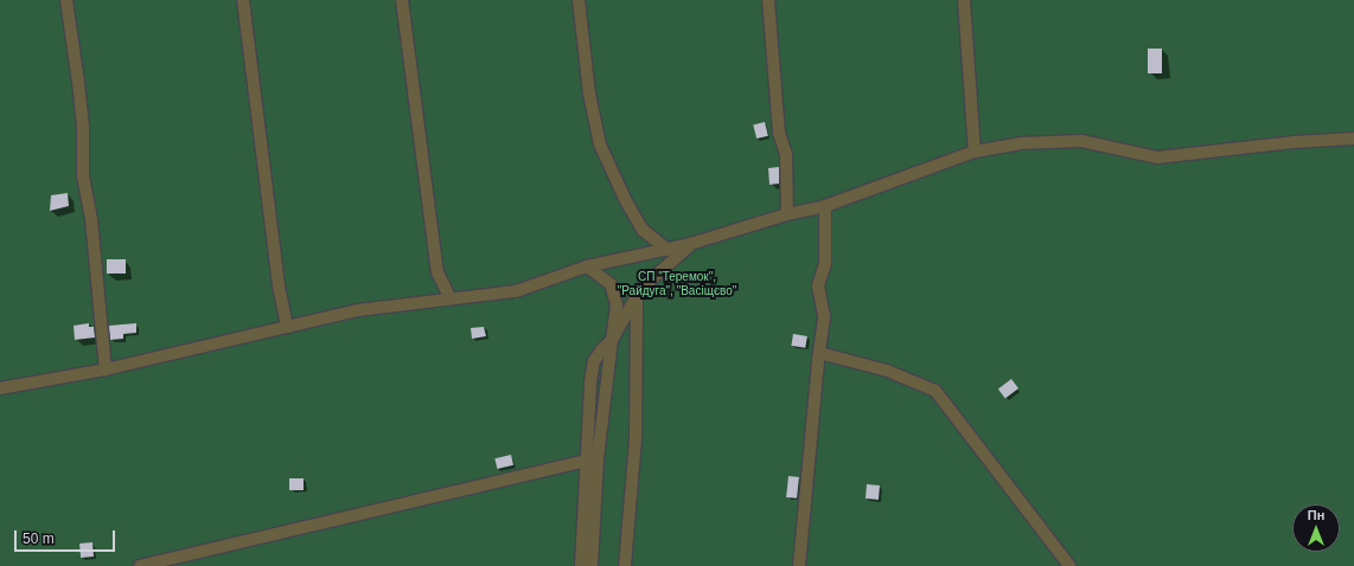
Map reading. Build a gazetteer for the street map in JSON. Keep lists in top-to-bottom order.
{
  "parks": ["СП \"Теремок\", \"Райдуга\", \"Васіщєво\""],
  "scale_bar": "50 m",
  "north": "top"
}
